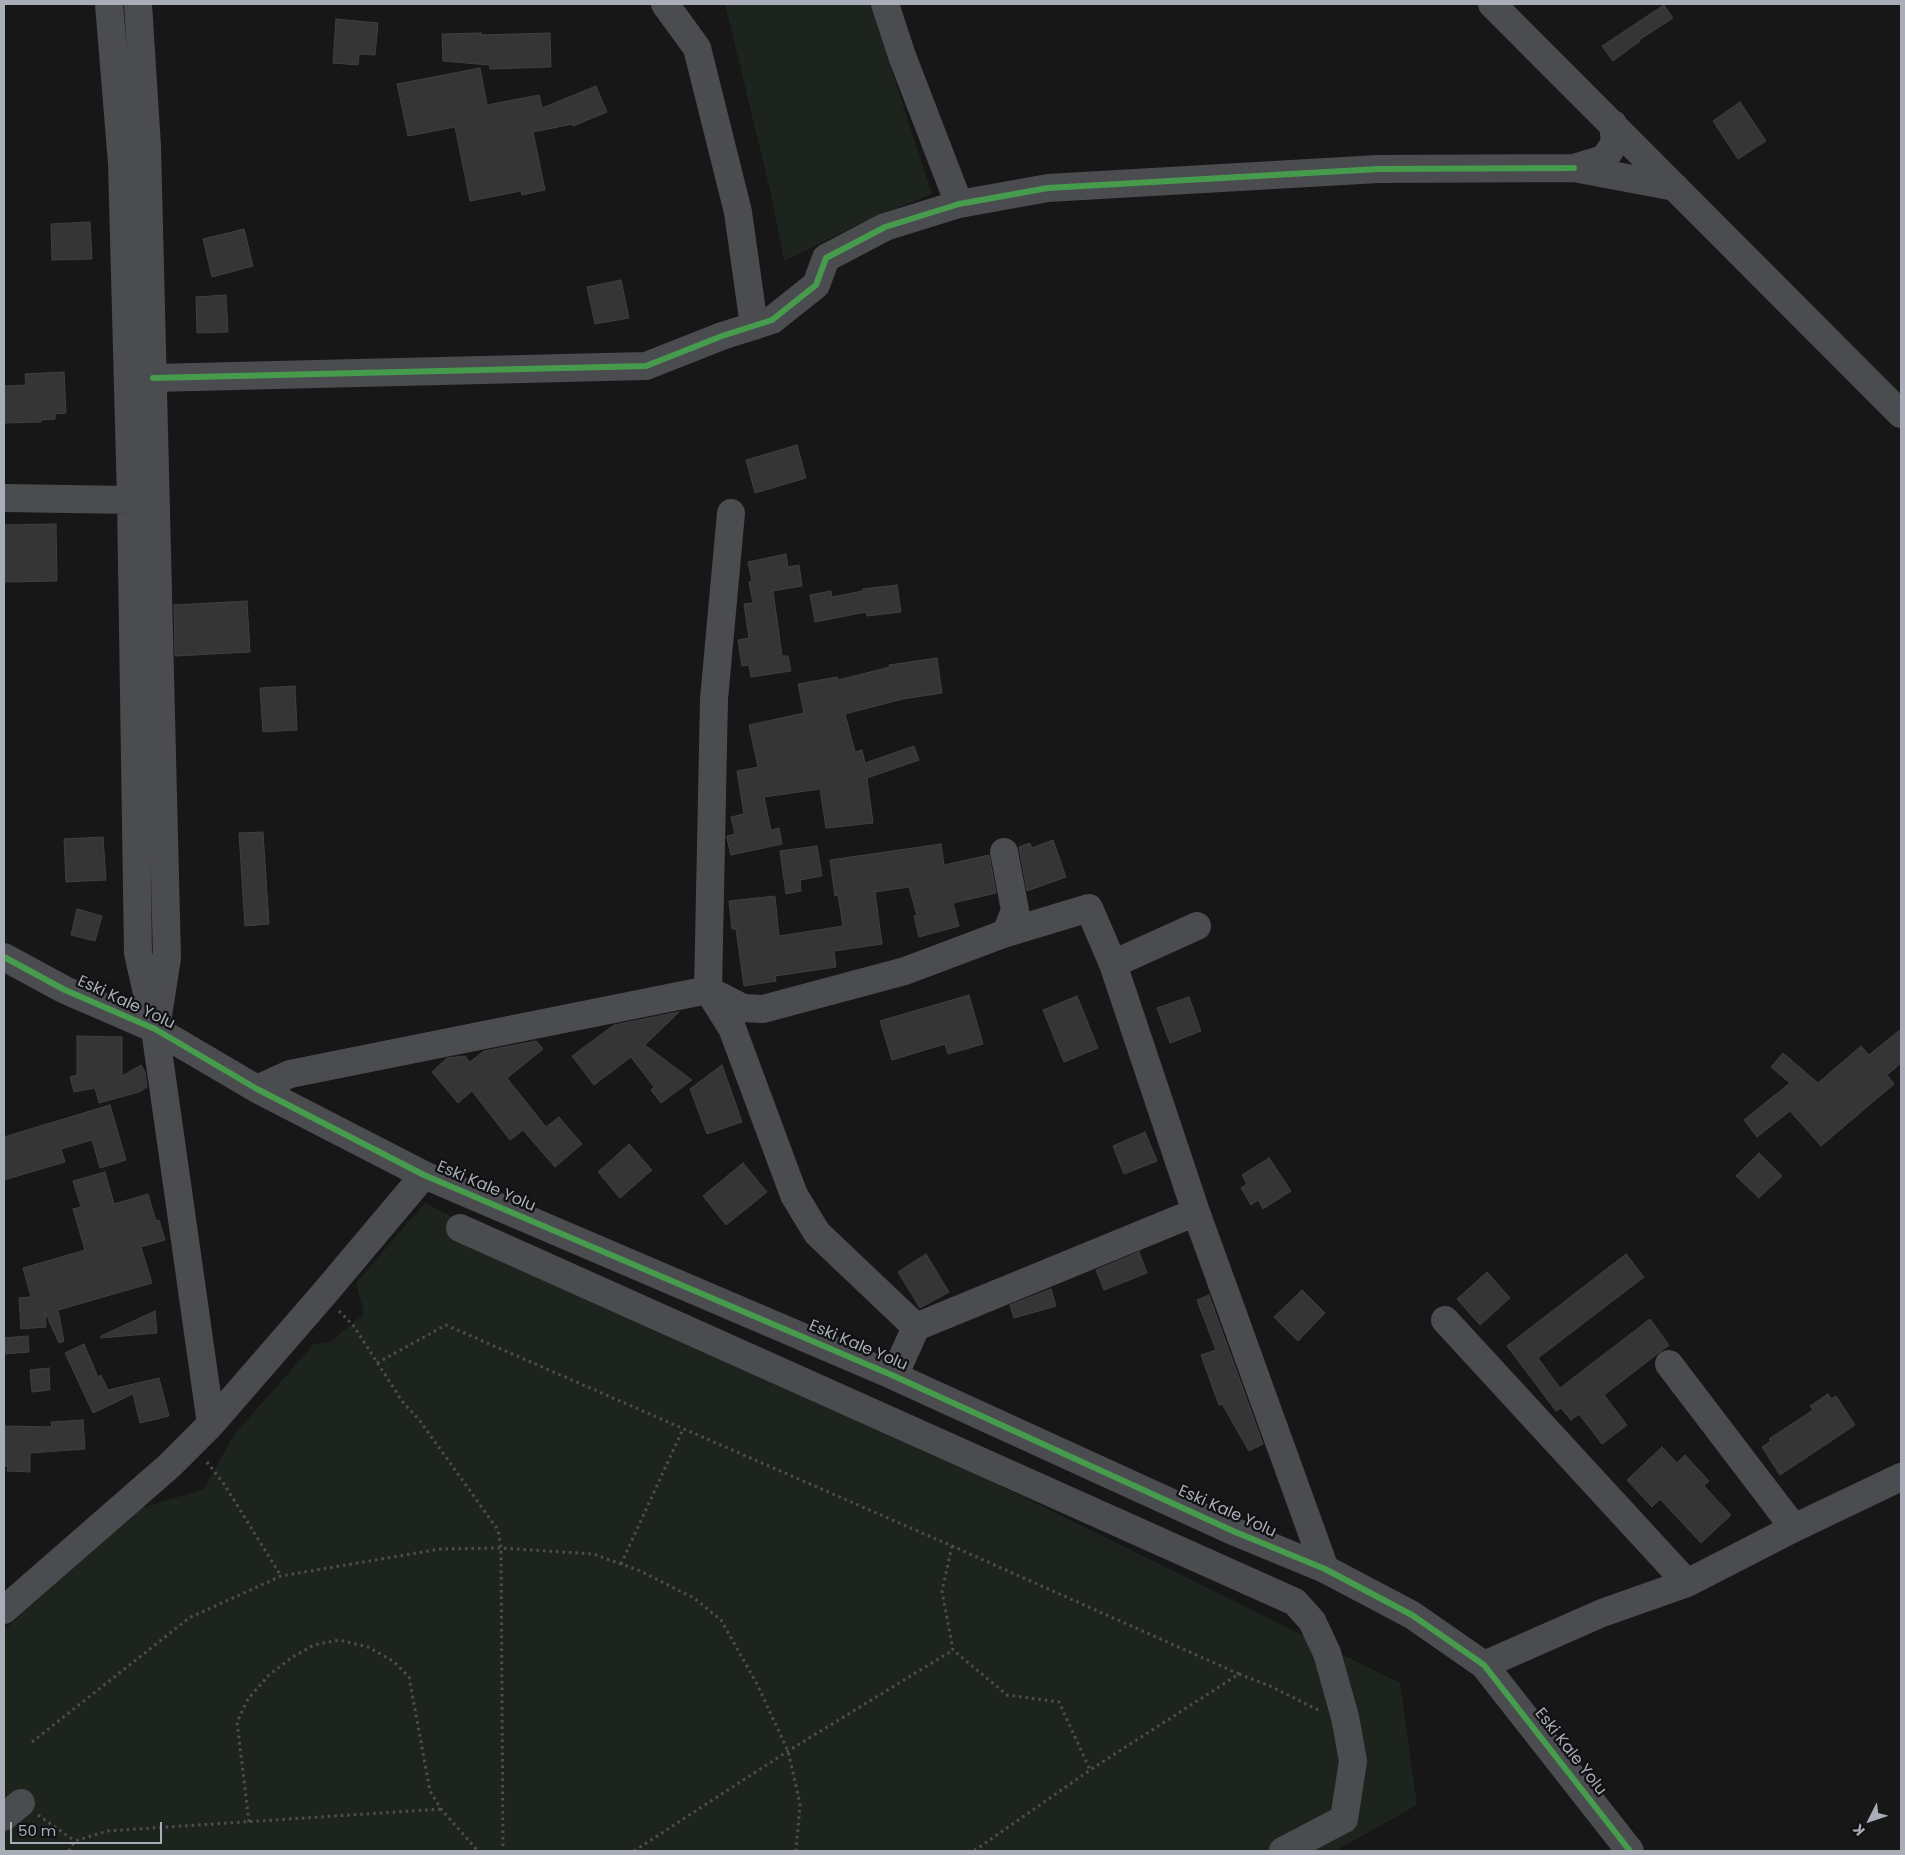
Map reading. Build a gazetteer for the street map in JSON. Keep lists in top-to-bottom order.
{
  "streets": {
    "street": ["Eski Kale Yolu"]
  },
  "scale_bar": "50 m",
  "north": "bottom left"
}
